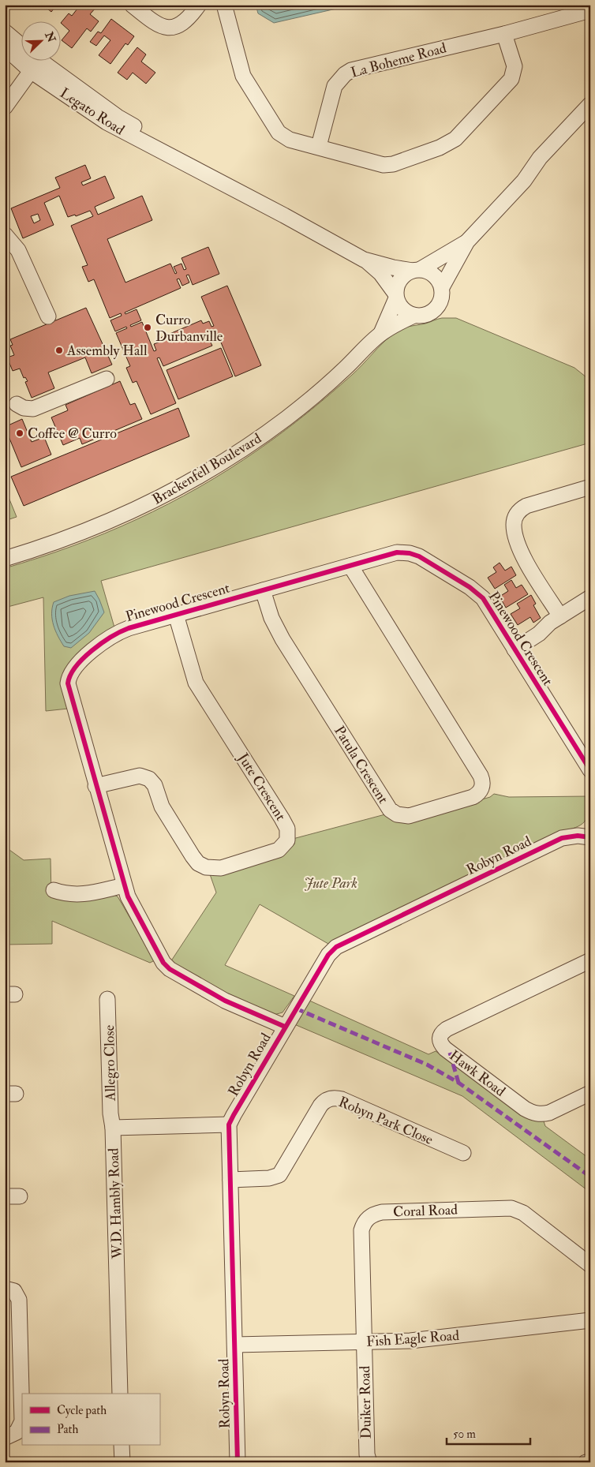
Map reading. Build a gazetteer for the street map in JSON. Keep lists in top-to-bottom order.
{
  "streets": {
    "street": [
      "La Boheme Road",
      "Legato Road",
      "Brackenfell Boulevard",
      "Pinewood Crescent",
      "Patula Crescent",
      "Jute Crescent",
      "Robyn Road",
      "Allegro Close",
      "Hawk Road",
      "Robyn Park Close",
      "W.D. Hambly Road",
      "Coral Road",
      "Fish Eagle Road",
      "Duiker Road"
    ]
  },
  "crossings": [
    ["Legato Road", "Brackenfell Boulevard"],
    ["Pinewood Crescent", "Patula Crescent"],
    ["Pinewood Crescent", "Jute Crescent"],
    ["Pinewood Crescent", "Robyn Road"],
    ["Robyn Road", "Robyn Park Close"],
    ["Robyn Road", "W.D. Hambly Road"],
    ["Robyn Road", "Fish Eagle Road"],
    ["Allegro Close", "W.D. Hambly Road"],
    ["Coral Road", "Fish Eagle Road"],
    ["Coral Road", "Duiker Road"],
    ["Fish Eagle Road", "Duiker Road"]
  ],
  "parks": ["Jute Park"],
  "places": ["Curro Durbanville", "Assembly Hall", "Coffee @ Curro"],
  "legend": ["Cycle path", "Path"],
  "scale_bar": "50 m",
  "north": "top right"
}
